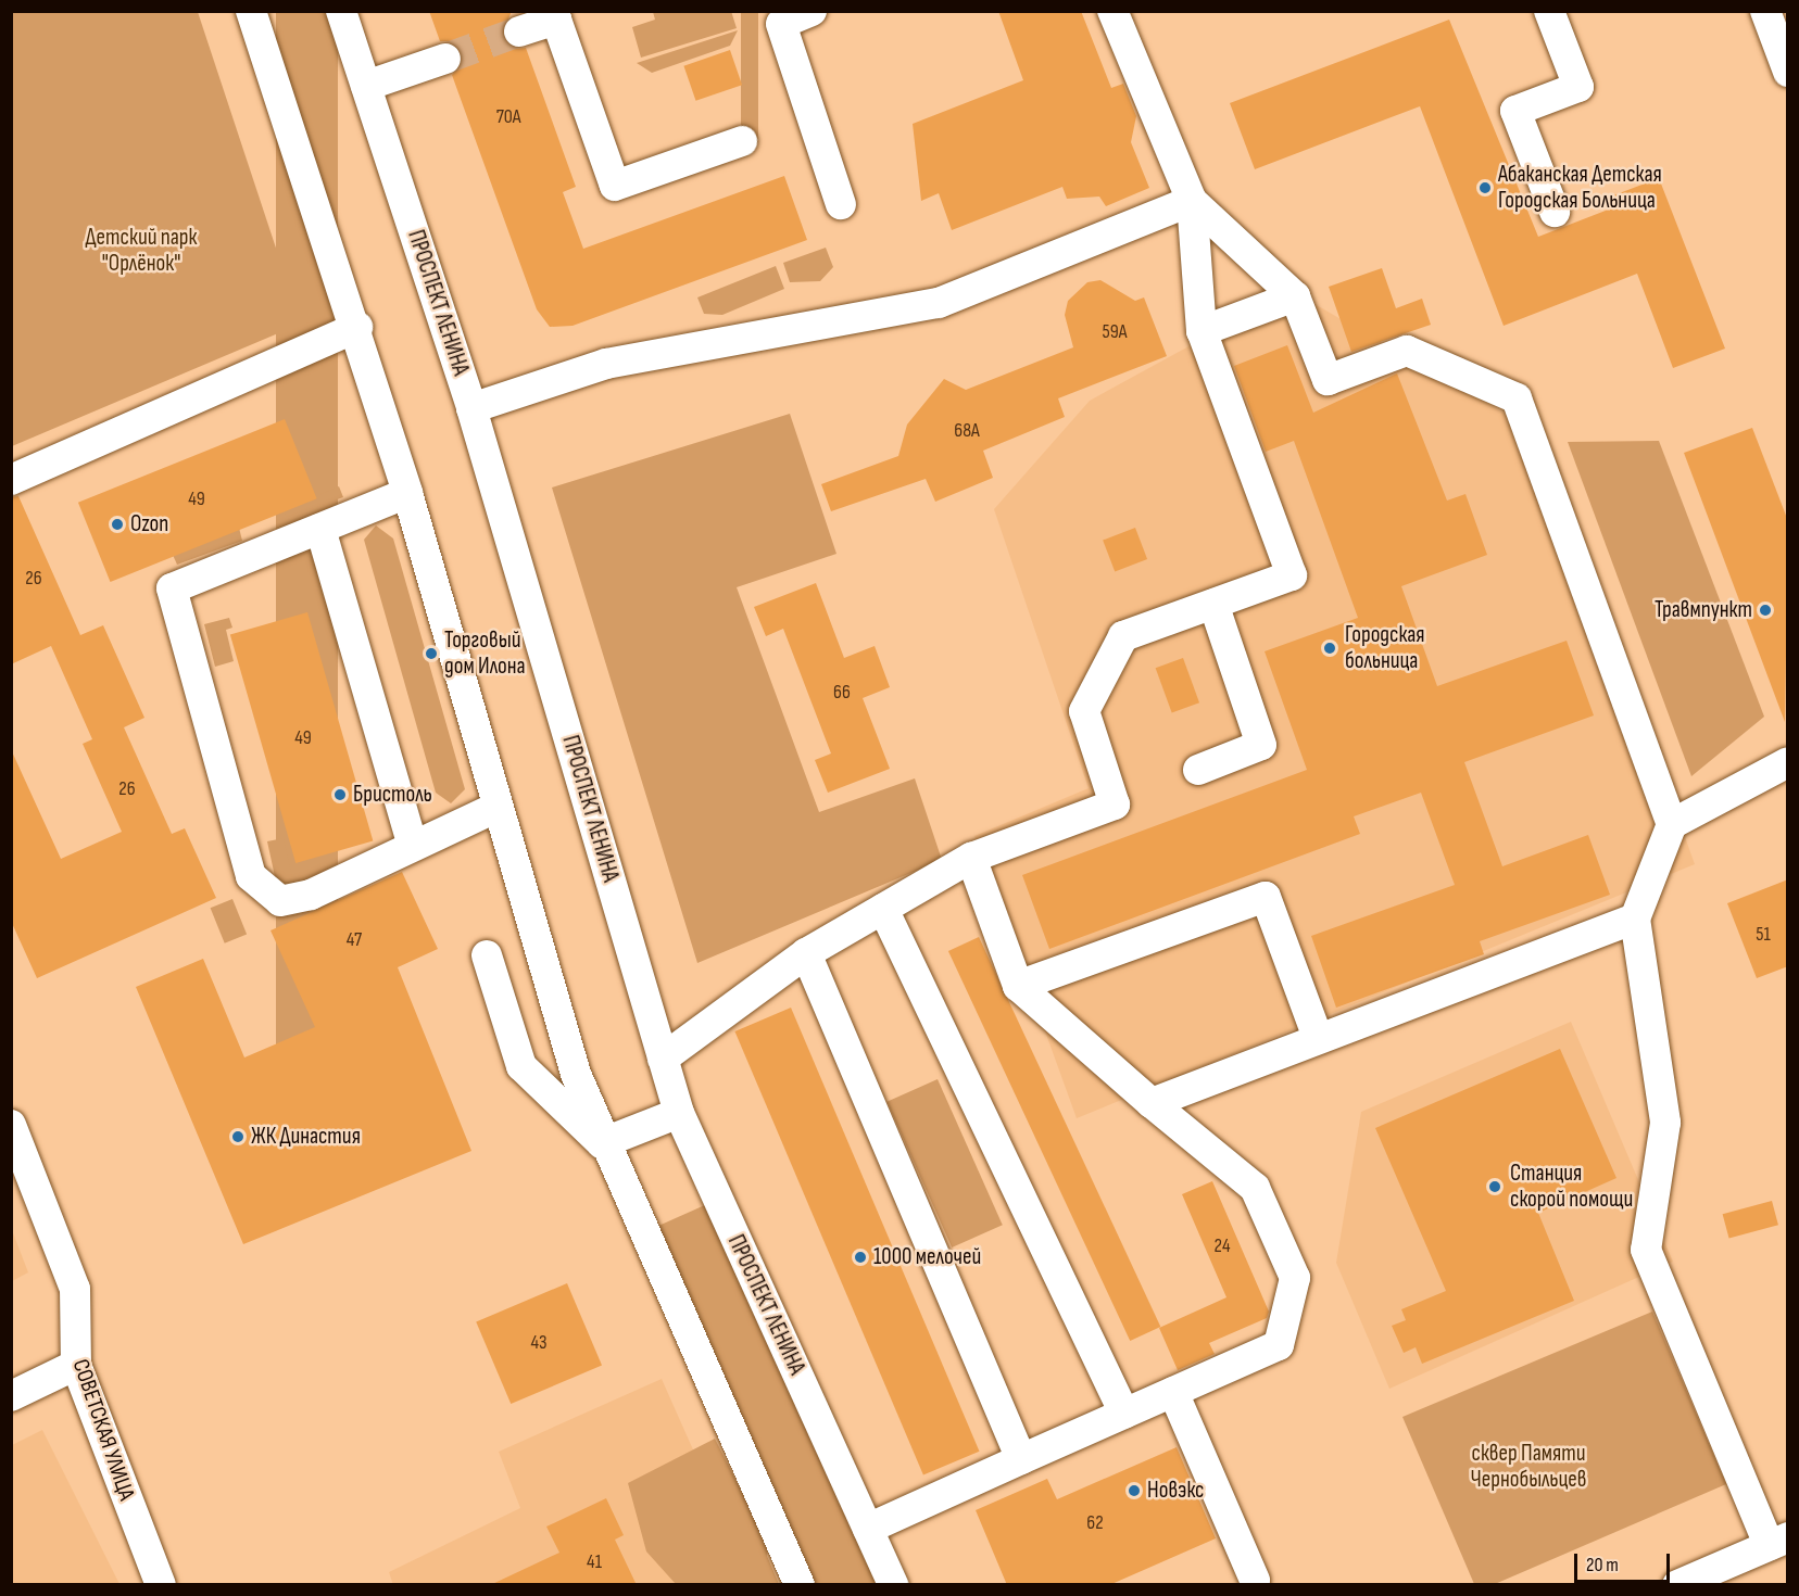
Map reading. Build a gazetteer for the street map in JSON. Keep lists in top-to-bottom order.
{
  "streets": {
    "street": ["ПРОСПЕКТ ЛЕНИНА", "СОВЕТСКАЯ УЛИЦА"]
  },
  "parks": ["Детский парк \"Орлёнок\"", "сквер Памяти Чернобыльцев"],
  "places": [
    "Абаканская Детская Городская Больница",
    "Ozon",
    "Травмпункт",
    "Городская больница",
    "Торговый дом Илона",
    "Бристоль",
    "ЖК Династия",
    "Станция скорой помощи",
    "1000 мелочей",
    "Новэкс"
  ],
  "house_numbers": [
    "70А",
    "59А",
    "68А",
    "49",
    "26",
    "66",
    "49",
    "26",
    "51",
    "47",
    "24",
    "43",
    "62",
    "41"
  ],
  "scale_bar": "20 m"
}
